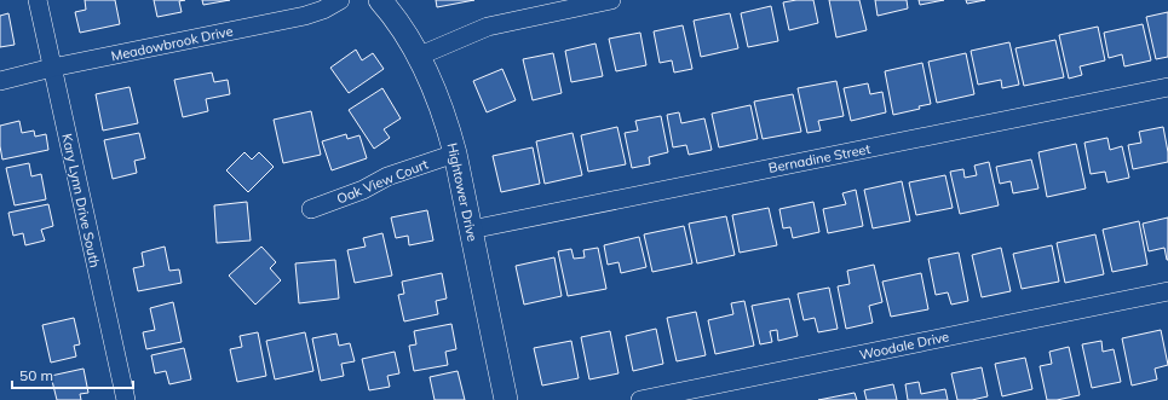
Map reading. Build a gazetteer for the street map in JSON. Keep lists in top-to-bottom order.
{
  "streets": {
    "main road": ["Hightower Drive"],
    "street": [
      "Meadowbrook Drive",
      "Bernadine Street",
      "Oak View Court",
      "Kary Lynn Drive South",
      "Woodale Drive"
    ]
  },
  "crossings": [
    ["Meadowbrook Drive", "Kary Lynn Drive South"],
    ["Bernadine Street", "Hightower Drive"],
    ["Oak View Court", "Hightower Drive"]
  ],
  "scale_bar": "50 m"
}
